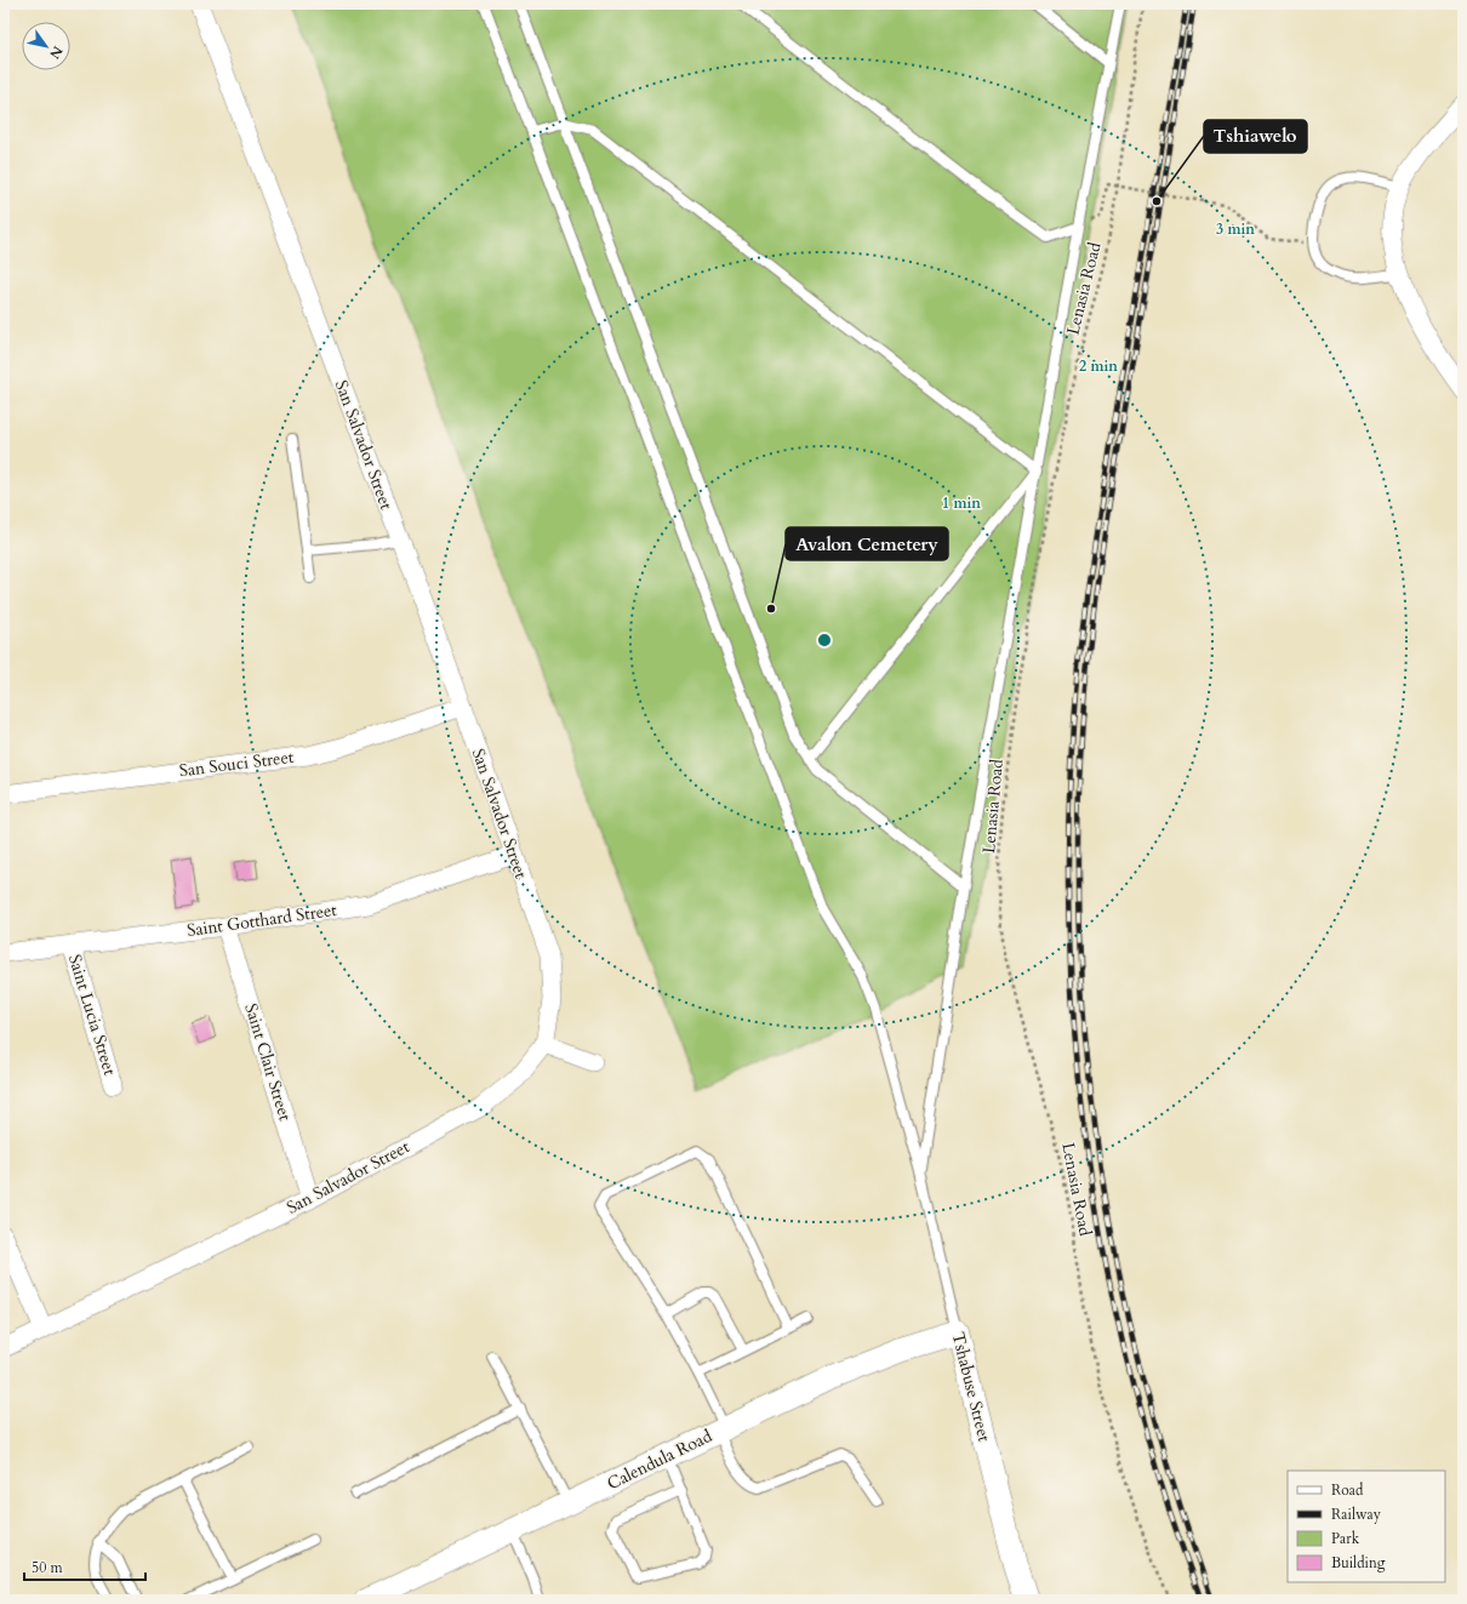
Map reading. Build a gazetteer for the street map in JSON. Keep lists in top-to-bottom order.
{
  "streets": {
    "street": [
      "San Salvador Street",
      "San Souci Street",
      "Saint Gotthard Street",
      "Saint Lucia Street",
      "Saint Clair Street",
      "Tshabuse Street",
      "Calendula Road"
    ],
    "path": ["Lenasia Road"]
  },
  "crossings": [
    ["San Salvador Street", "San Souci Street"],
    ["San Salvador Street", "Saint Gotthard Street"],
    ["San Salvador Street", "Saint Clair Street"],
    ["Saint Gotthard Street", "Saint Lucia Street"],
    ["Saint Gotthard Street", "Saint Clair Street"],
    ["Tshabuse Street", "Calendula Road"]
  ],
  "places": ["Tshiawelo", "Avalon Cemetery"],
  "legend": [
    "Road",
    "Railway",
    "Park",
    "Building"
  ],
  "scale_bar": "50 m",
  "north": "bottom right",
  "rings": ["3 min", "2 min", "1 min"]
}
